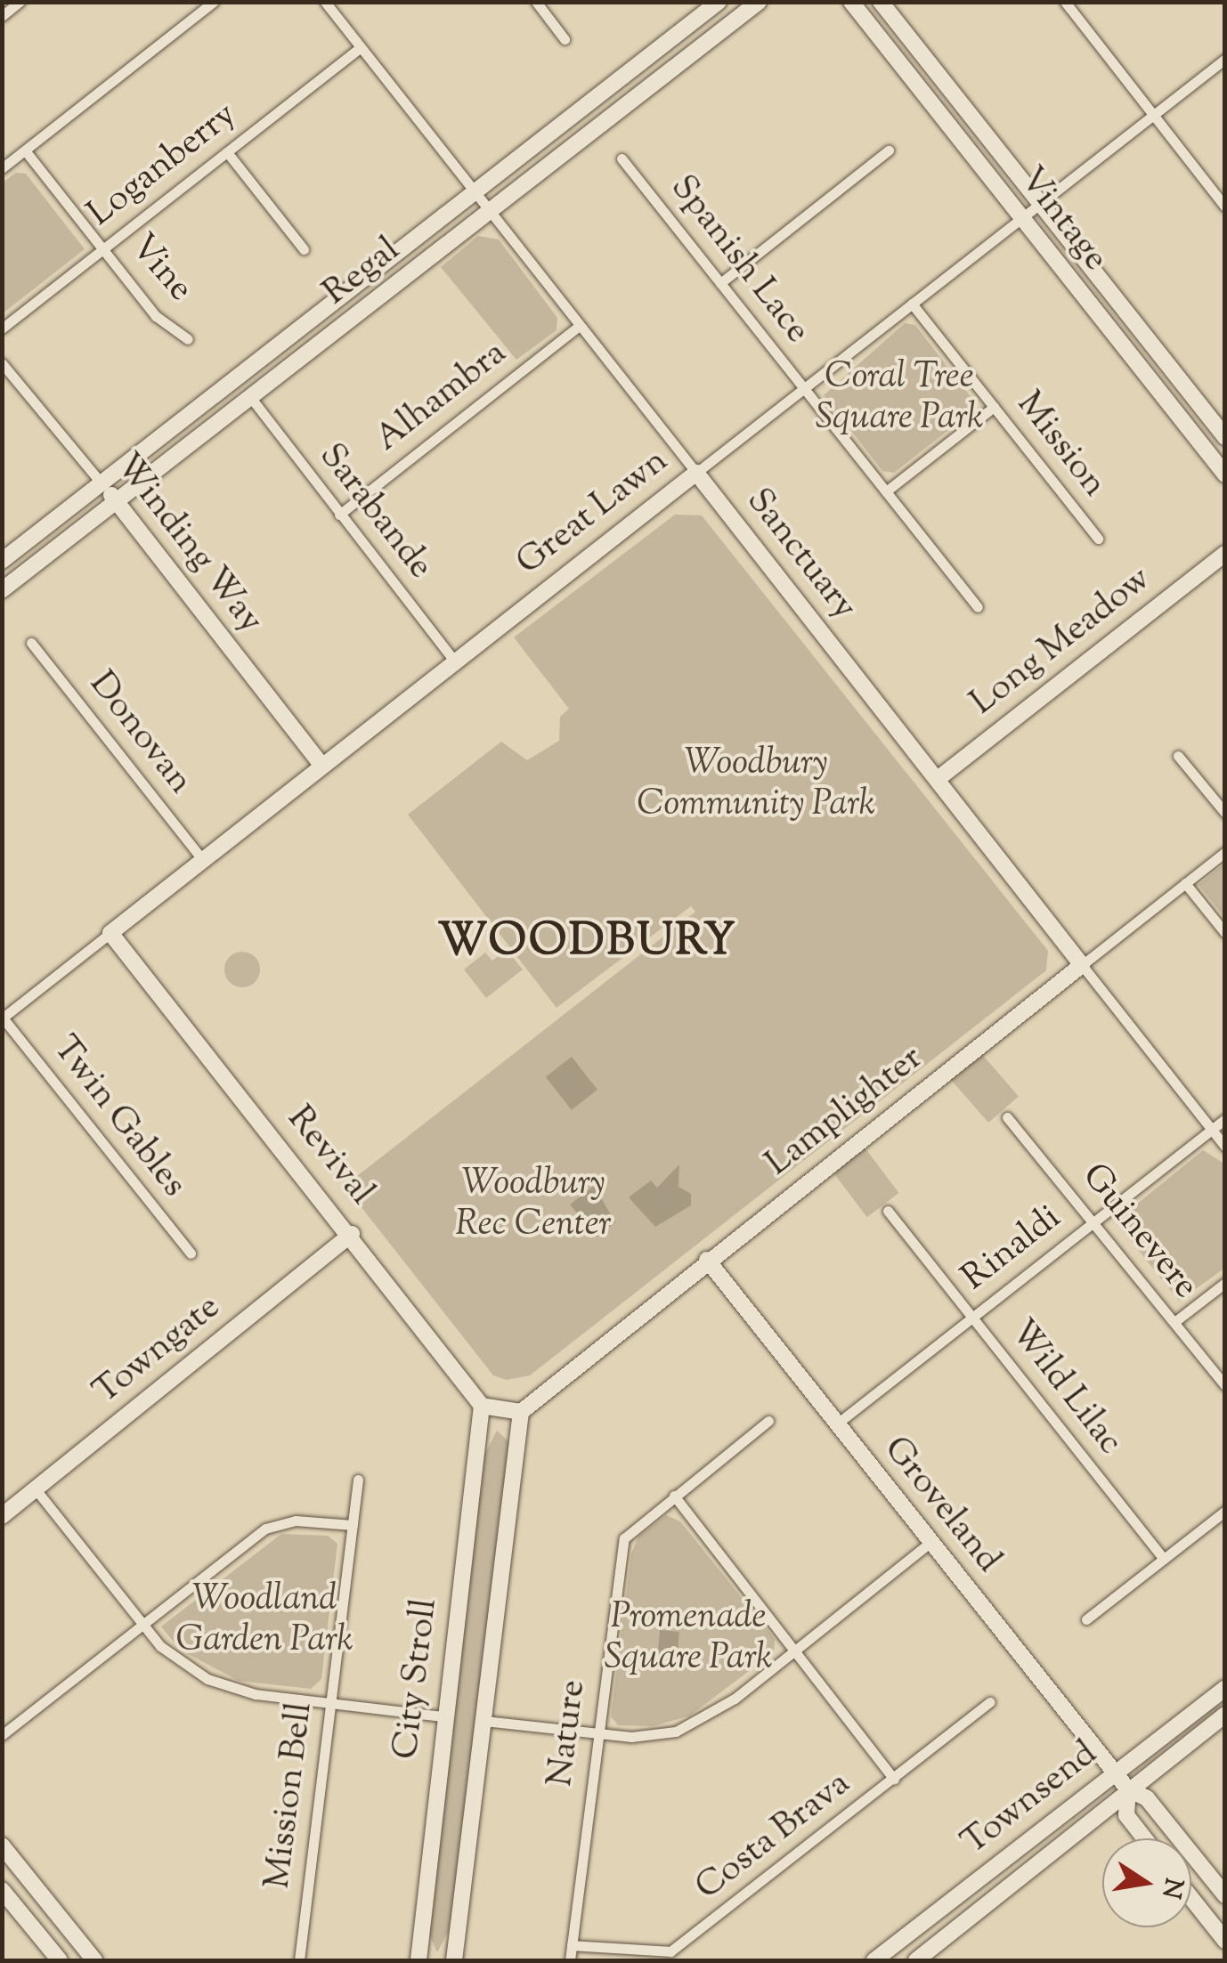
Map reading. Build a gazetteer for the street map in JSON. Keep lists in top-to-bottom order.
{
  "streets": {
    "street": [
      "Loganberry",
      "Vintage",
      "Spanish Lace",
      "Vine",
      "Regal",
      "Alhambra",
      "Mission",
      "Sarabande",
      "Great Lawn",
      "Winding Way",
      "Sanctuary",
      "Long Meadow",
      "Donovan",
      "Lamplighter",
      "Twin Gables",
      "Revival",
      "Guinevere",
      "Rinaldi",
      "Towngate",
      "Wild Lilac",
      "Groveland",
      "City Stroll",
      "Nature",
      "Mission Bell",
      "Townsend",
      "Costa Brava"
    ]
  },
  "crossings": [
    ["Loganberry", "Vine"],
    ["Loganberry", "Sanctuary"],
    ["Vintage", "Great Lawn"],
    ["Spanish Lace", "Great Lawn"],
    ["Regal", "Sarabande"],
    ["Regal", "Winding Way"],
    ["Regal", "Sanctuary"],
    ["Alhambra", "Sarabande"],
    ["Alhambra", "Sanctuary"],
    ["Mission", "Great Lawn"],
    ["Sarabande", "Great Lawn"],
    ["Great Lawn", "Winding Way"],
    ["Great Lawn", "Sanctuary"],
    ["Great Lawn", "Donovan"],
    ["Great Lawn", "Twin Gables"],
    ["Great Lawn", "Revival"],
    ["Sanctuary", "Long Meadow"],
    ["Sanctuary", "Lamplighter"],
    ["Sanctuary", "Rinaldi"],
    ["Lamplighter", "Groveland"],
    ["Lamplighter", "City Stroll"],
    ["Revival", "Towngate"],
    ["Revival", "City Stroll"],
    ["Guinevere", "Rinaldi"],
    ["Rinaldi", "Wild Lilac"],
    ["Rinaldi", "Groveland"],
    ["Groveland", "Townsend"],
    ["Nature", "Costa Brava"]
  ],
  "districts": ["WOODBURY"],
  "parks": [
    "Coral Tree Square Park",
    "Woodbury Community Park",
    "Woodbury Rec Center",
    "Woodland Garden Park",
    "Promenade Square Park"
  ],
  "north": "right"
}
